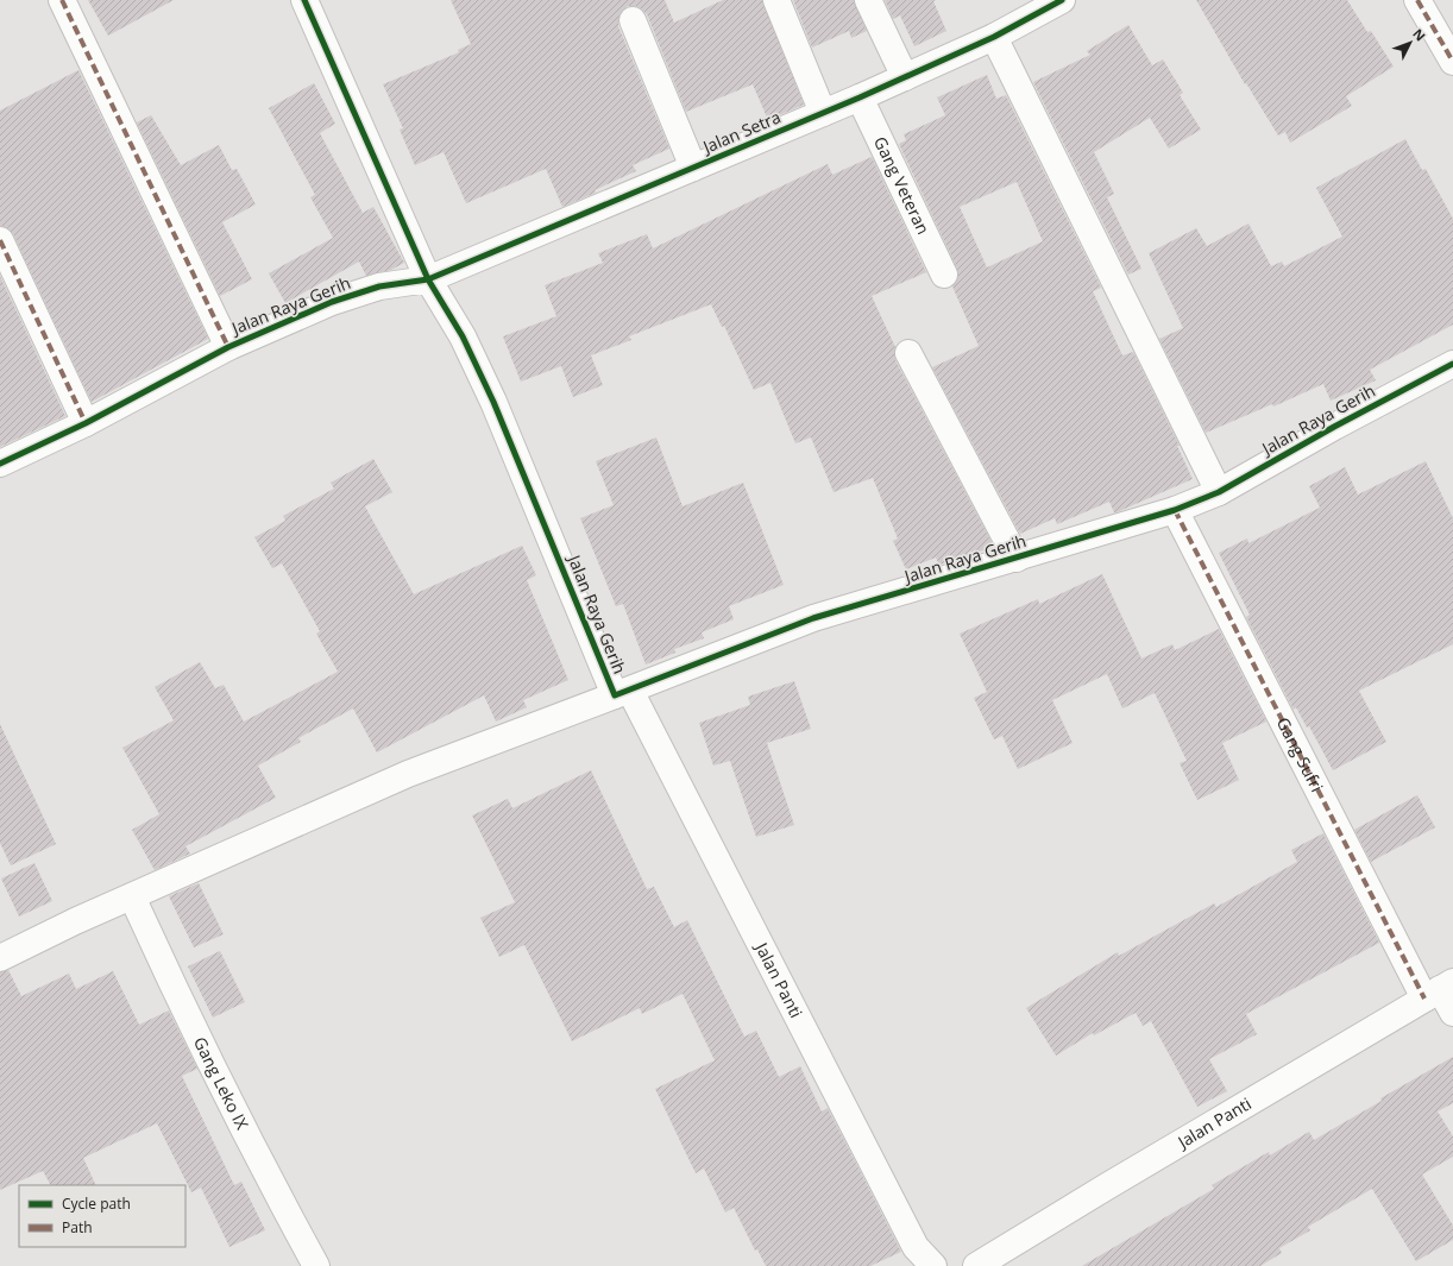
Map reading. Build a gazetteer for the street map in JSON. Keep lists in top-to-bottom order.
{
  "streets": {
    "street": [
      "Jalan Setra",
      "Gang Veteran",
      "Jalan Raya Gerih",
      "Gang Sufri",
      "Jalan Panti",
      "Gang Leko IX"
    ]
  },
  "crossings": [
    ["Jalan Setra", "Gang Veteran"],
    ["Jalan Setra", "Jalan Raya Gerih"],
    ["Jalan Raya Gerih", "Gang Sufri"],
    ["Jalan Raya Gerih", "Jalan Panti"],
    ["Gang Sufri", "Jalan Panti"]
  ],
  "legend": ["Cycle path", "Path"],
  "north": "top right"
}
